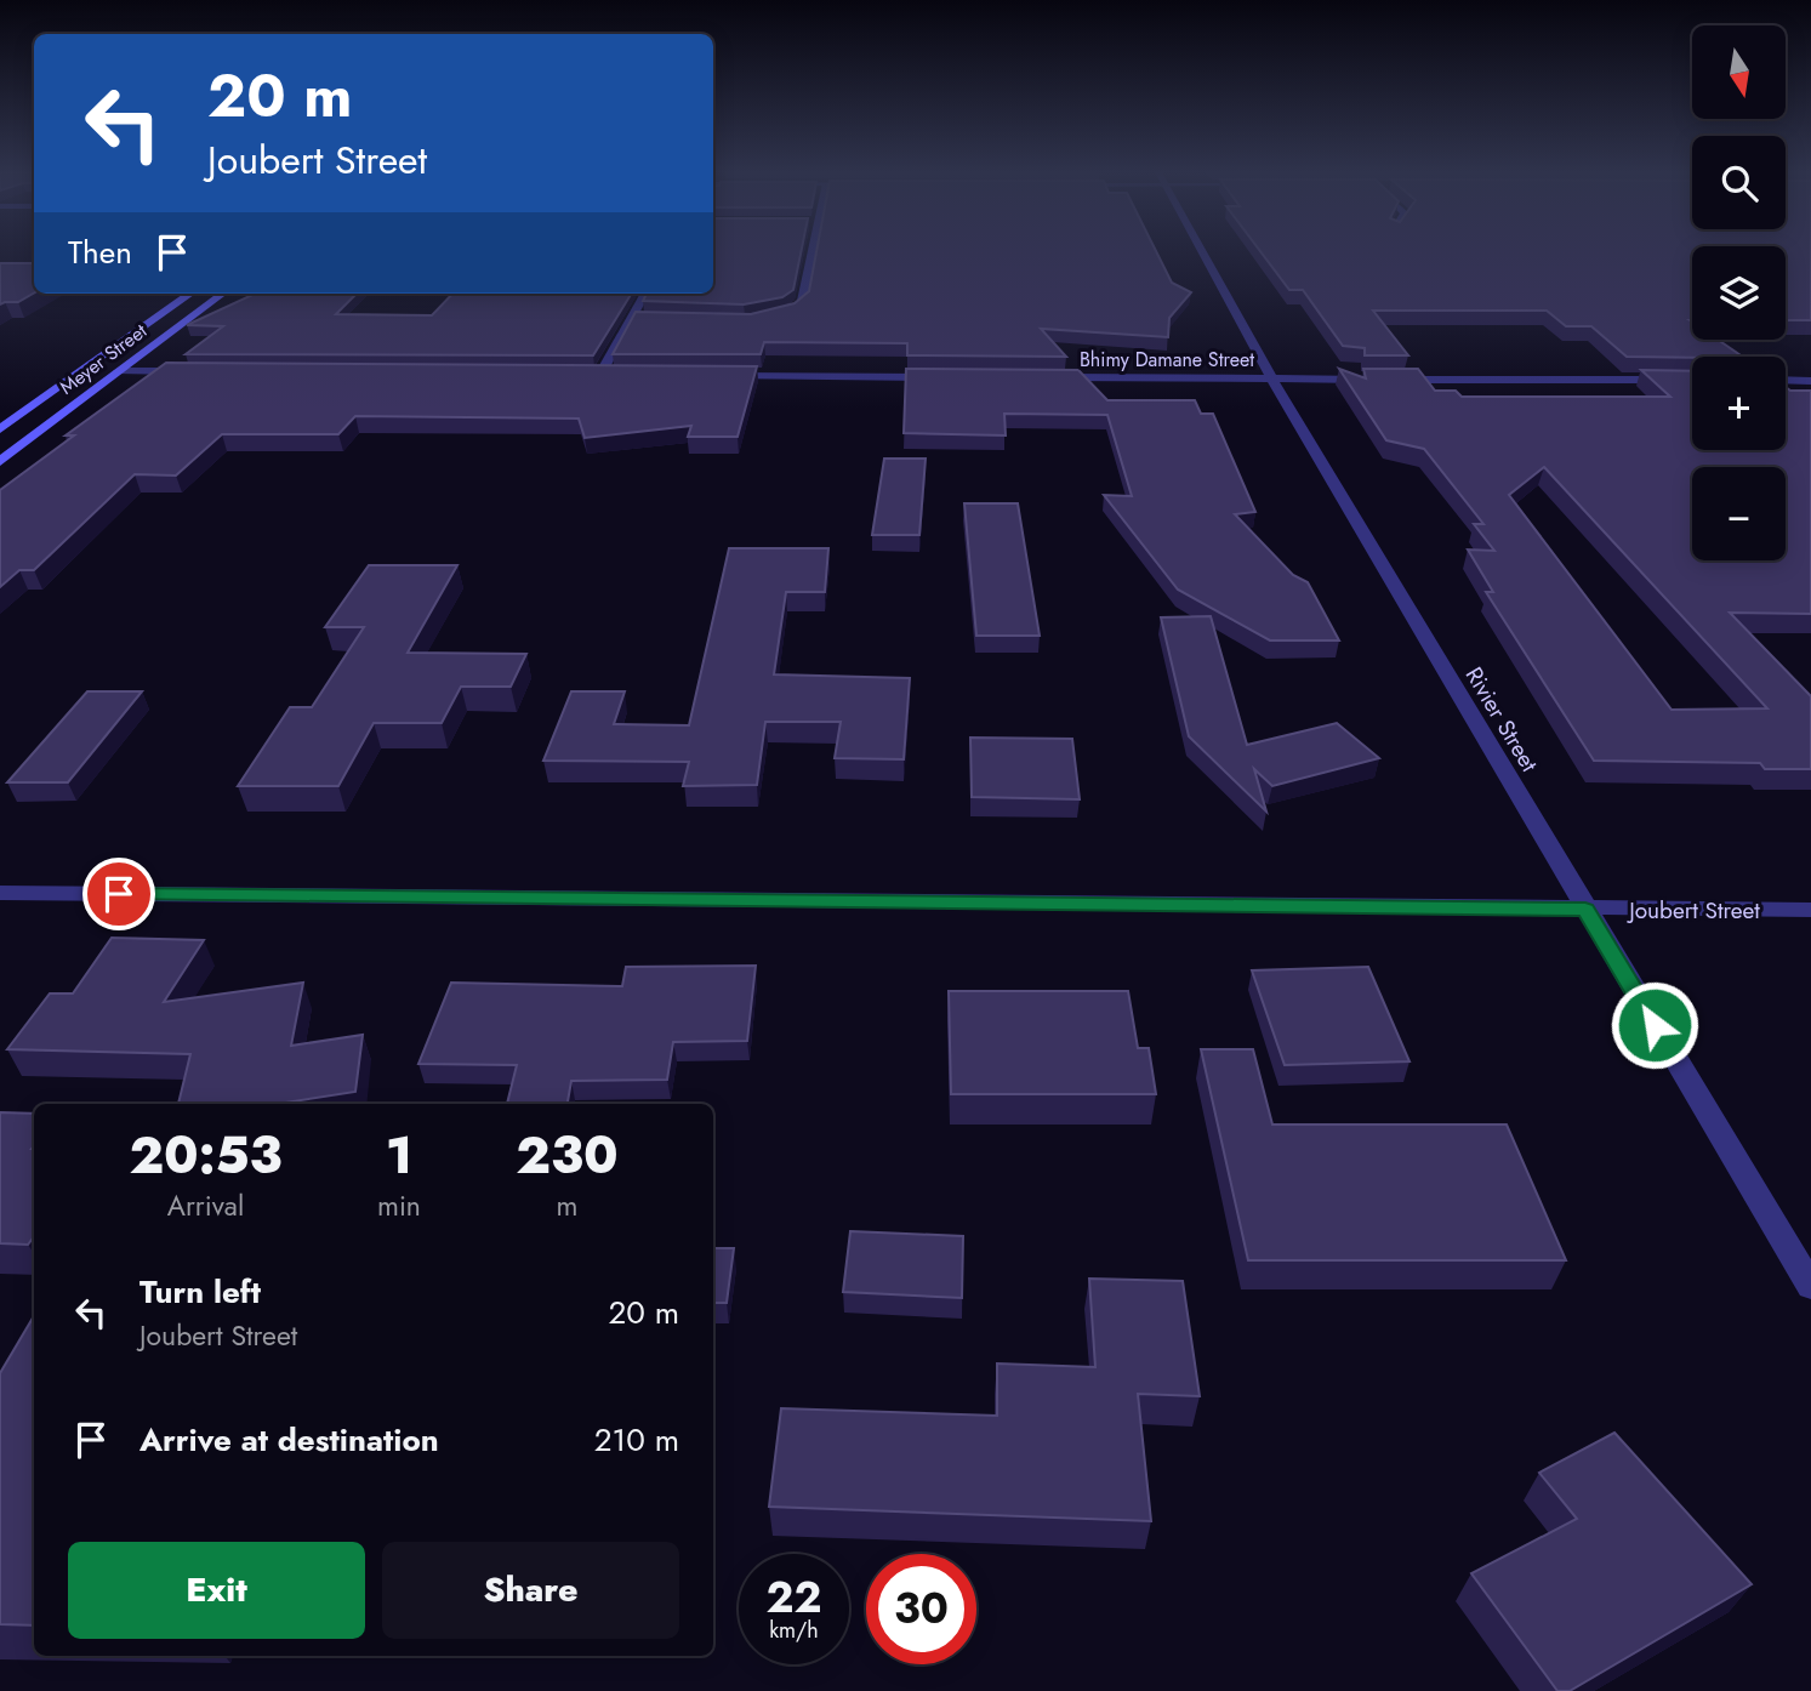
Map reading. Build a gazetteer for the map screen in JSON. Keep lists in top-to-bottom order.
{
  "streets": {
    "main road": ["Meyer Street"],
    "street": ["Bhimy Damane Street", "Rivier Street", "Joubert Street"]
  },
  "crossings": [
    ["Bhimy Damane Street", "Rivier Street"],
    ["Rivier Street", "Joubert Street"]
  ],
  "north": "bottom",
  "page": {
    "map_buttons": ["+", "−"],
    "turn": ["20 m", "Joubert Street"],
    "then": "Then",
    "eta": [
      "20:53",
      "Arrival",
      "1",
      "min",
      "230",
      "m"
    ],
    "list": [
      {
        "name": "Turn left",
        "note": "Joubert Street",
        "value": "20 m"
      },
      {
        "name": "Arrive at destination",
        "value": "210 m"
      }
    ],
    "buttons": ["Exit", "Share"],
    "speed": "22 km/h",
    "limit": "30"
  }
}
